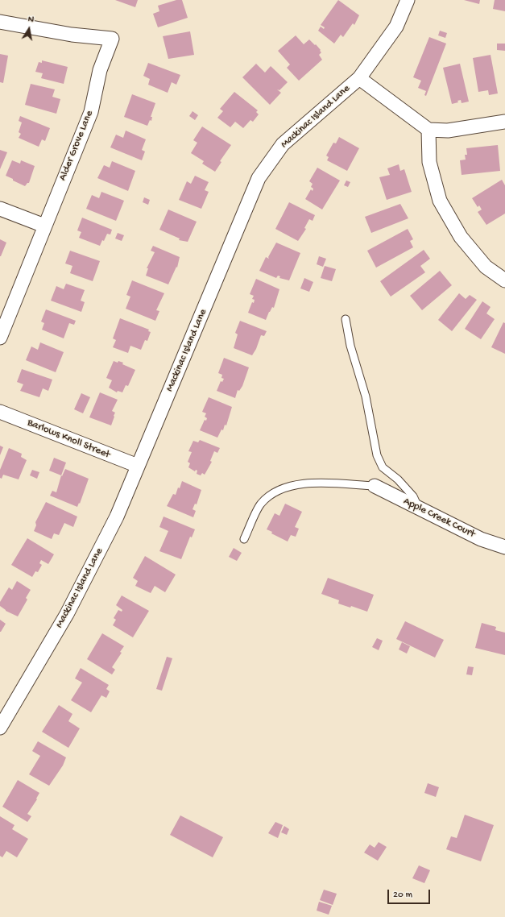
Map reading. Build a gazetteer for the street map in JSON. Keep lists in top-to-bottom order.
{
  "streets": {
    "street": [
      "Mackinac Island Lane",
      "Alder Grove Lane",
      "Barlows Knoll Street",
      "Apple Creek Court"
    ]
  },
  "crossings": [
    ["Mackinac Island Lane", "Barlows Knoll Street"]
  ],
  "scale_bar": "20 m",
  "north": "top"
}
